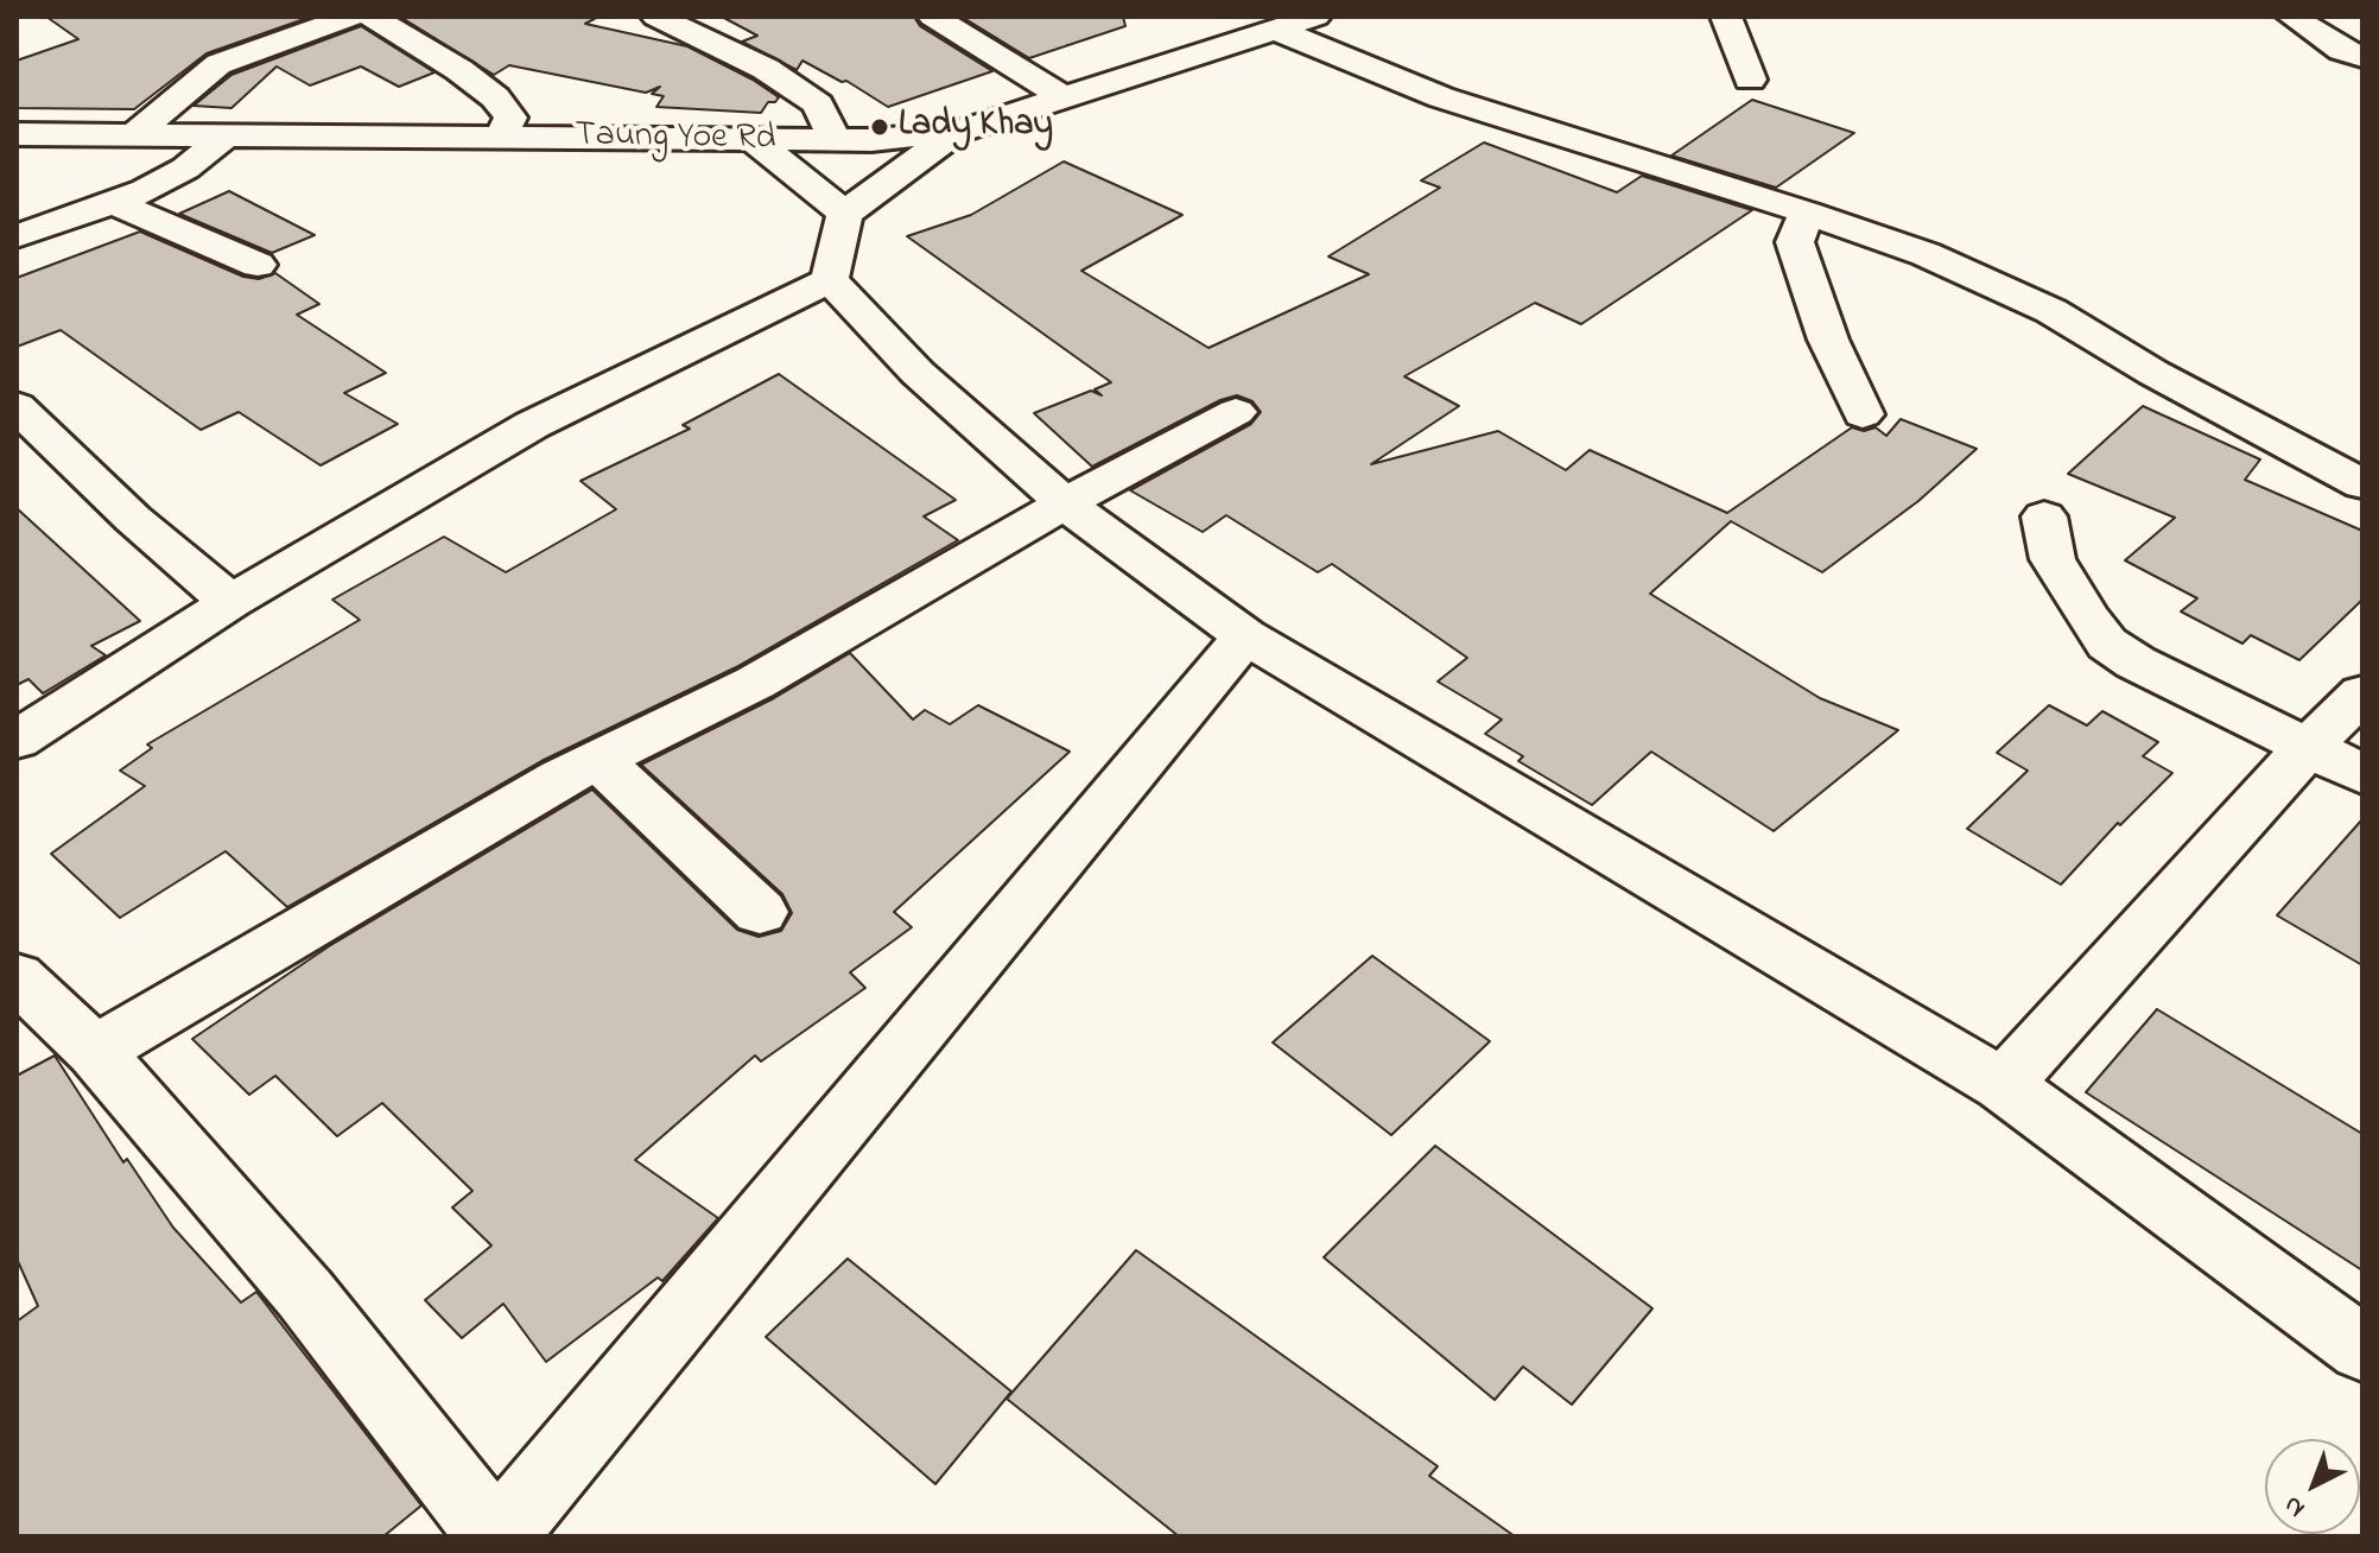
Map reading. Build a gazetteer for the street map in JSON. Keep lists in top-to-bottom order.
{
  "streets": {
    "street": ["Taung Yoe Rd"]
  },
  "places": ["Lady Khay"],
  "north": "bottom left"
}
